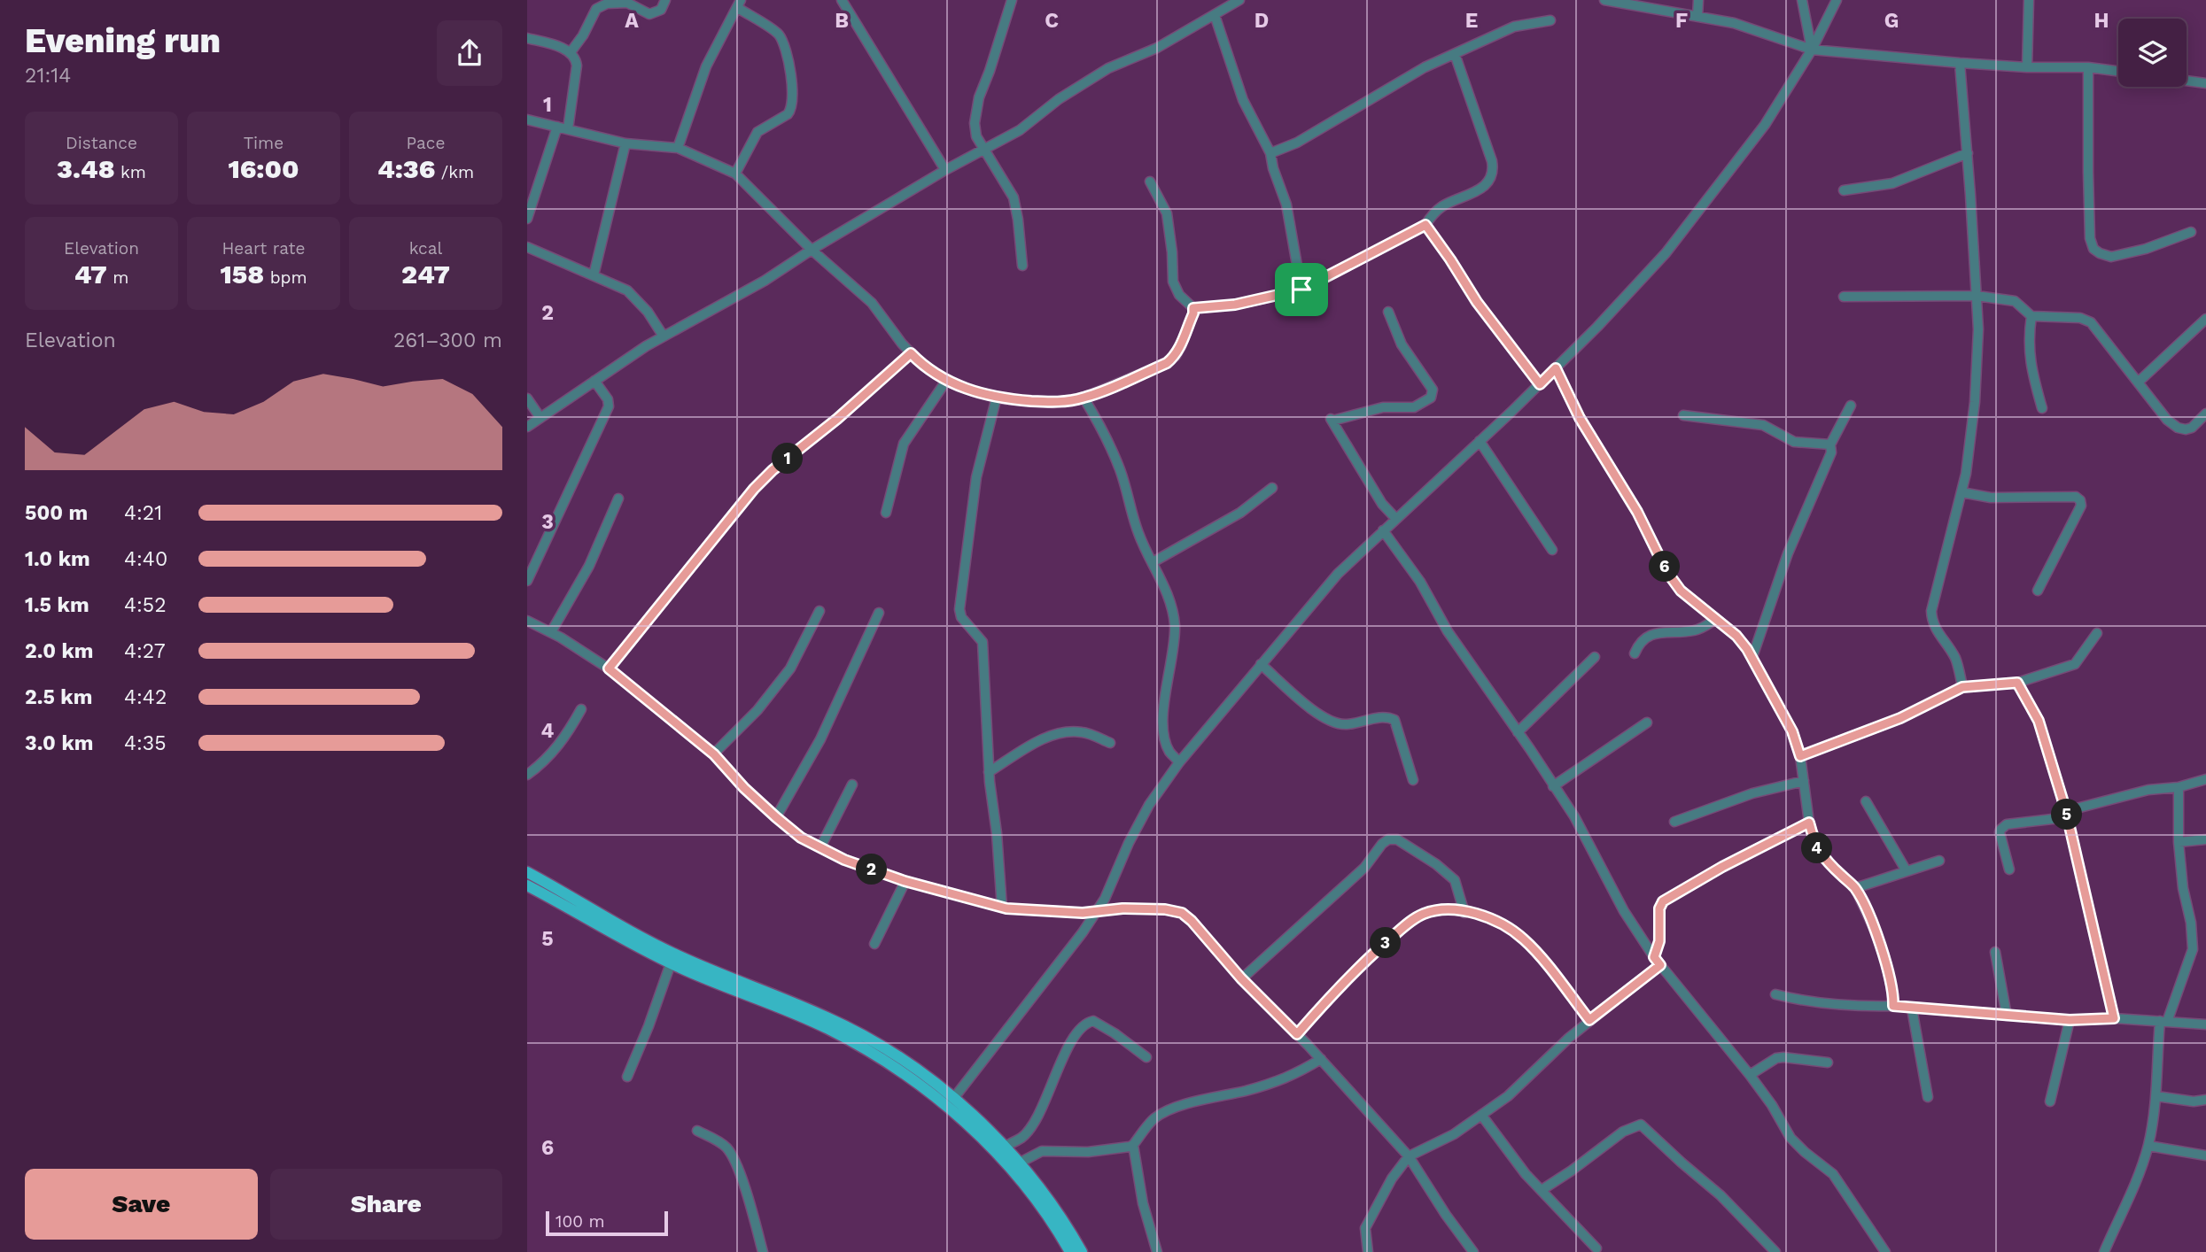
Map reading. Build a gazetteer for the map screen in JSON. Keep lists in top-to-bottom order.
{
  "scale_bar": "100 m",
  "page": {
    "heading": ["Evening run", "21:14"],
    "stats": [
      ["Distance", "3.48 km"],
      ["Time", "16:00"],
      ["Pace", "4:36 /km"],
      ["Elevation", "47 m"],
      ["Heart rate", "158 bpm"],
      ["kcal", "247"]
    ],
    "chart": ["Elevation", "261–300 m"],
    "pins": [
      "1",
      "6",
      "5",
      "4",
      "2",
      "3"
    ],
    "list": [
      {
        "name": "500 m",
        "note": "4:21"
      },
      {
        "name": "1.0 km",
        "note": "4:40"
      },
      {
        "name": "1.5 km",
        "note": "4:52"
      },
      {
        "name": "2.0 km",
        "note": "4:27"
      },
      {
        "name": "2.5 km",
        "note": "4:42"
      },
      {
        "name": "3.0 km",
        "note": "4:35"
      }
    ],
    "buttons": ["Save", "Share"],
    "scale": "100 m"
  },
  "grid": {
    "columns": [
      "A",
      "B",
      "C",
      "D",
      "E",
      "F",
      "G",
      "H"
    ],
    "rows": [
      "1",
      "2",
      "3",
      "4",
      "5",
      "6"
    ]
  }
}
